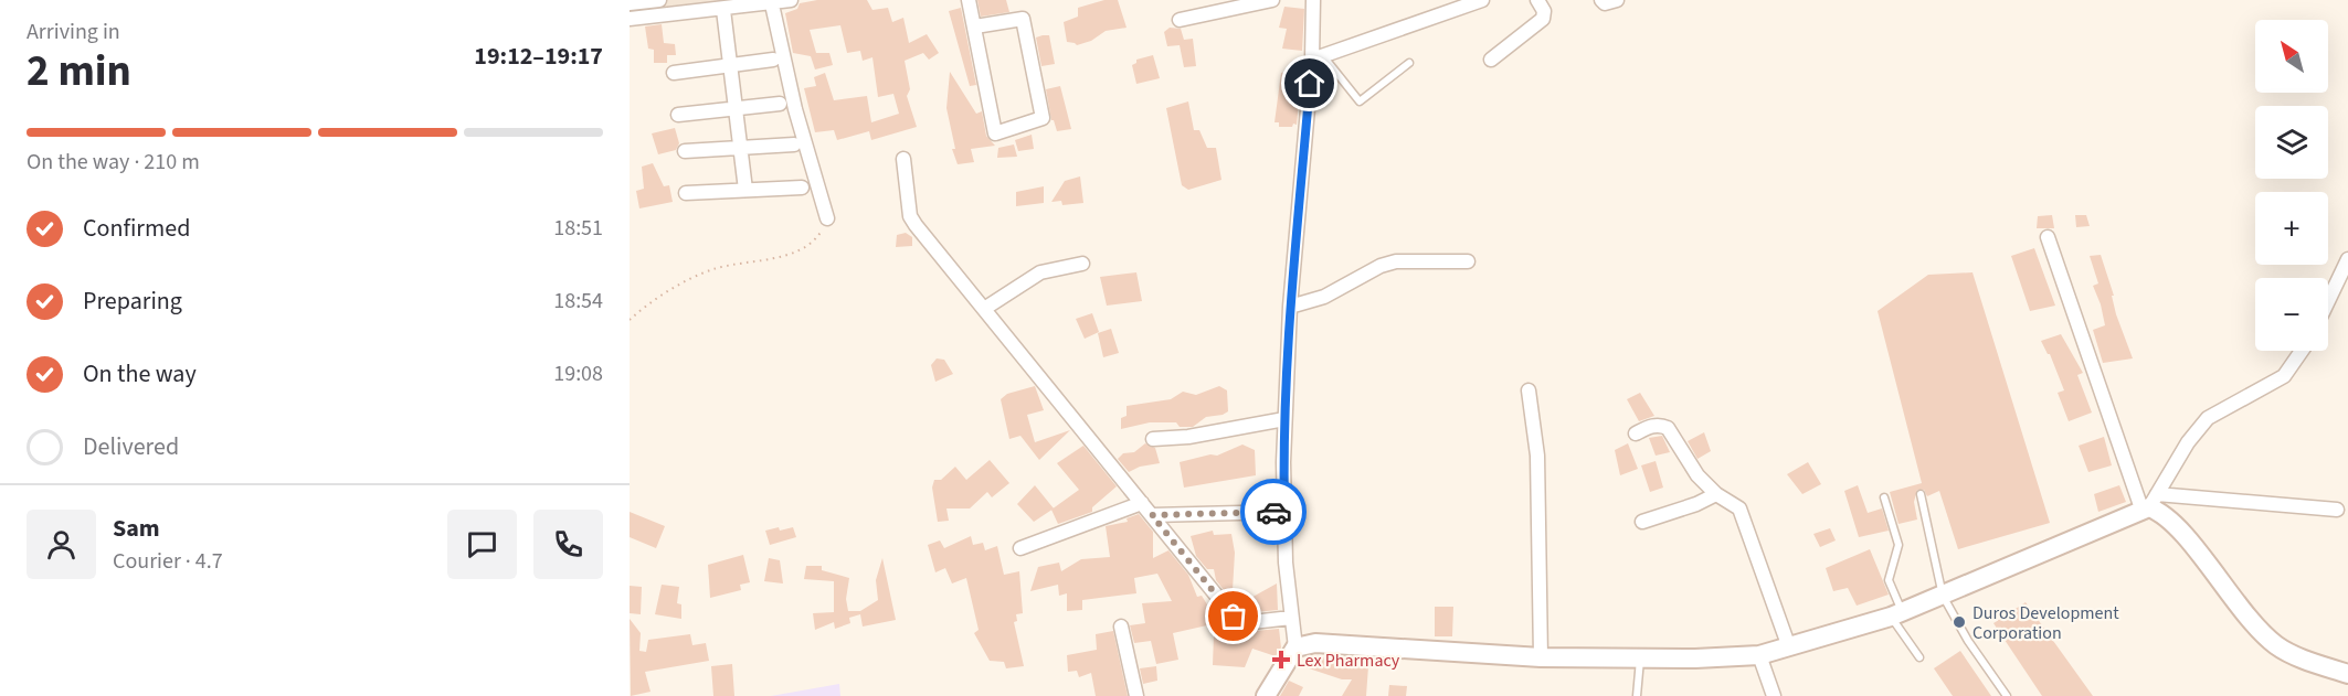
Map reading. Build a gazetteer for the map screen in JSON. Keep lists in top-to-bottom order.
{
  "places": {
    "other": ["Duros Development Corporation"],
    "health": ["Lex Pharmacy"]
  },
  "north": "top left",
  "page": {
    "heading": ["2 min", "Arriving in", "19:12–19:17"],
    "panel": ["Sam", "Courier · 4.7"],
    "map_buttons": ["+", "−"],
    "bar": "On the way · 210 m",
    "list": [
      ["Confirmed", "18:51"],
      ["Preparing", "18:54"],
      ["On the way", "19:08"],
      "Delivered"
    ]
  }
}
